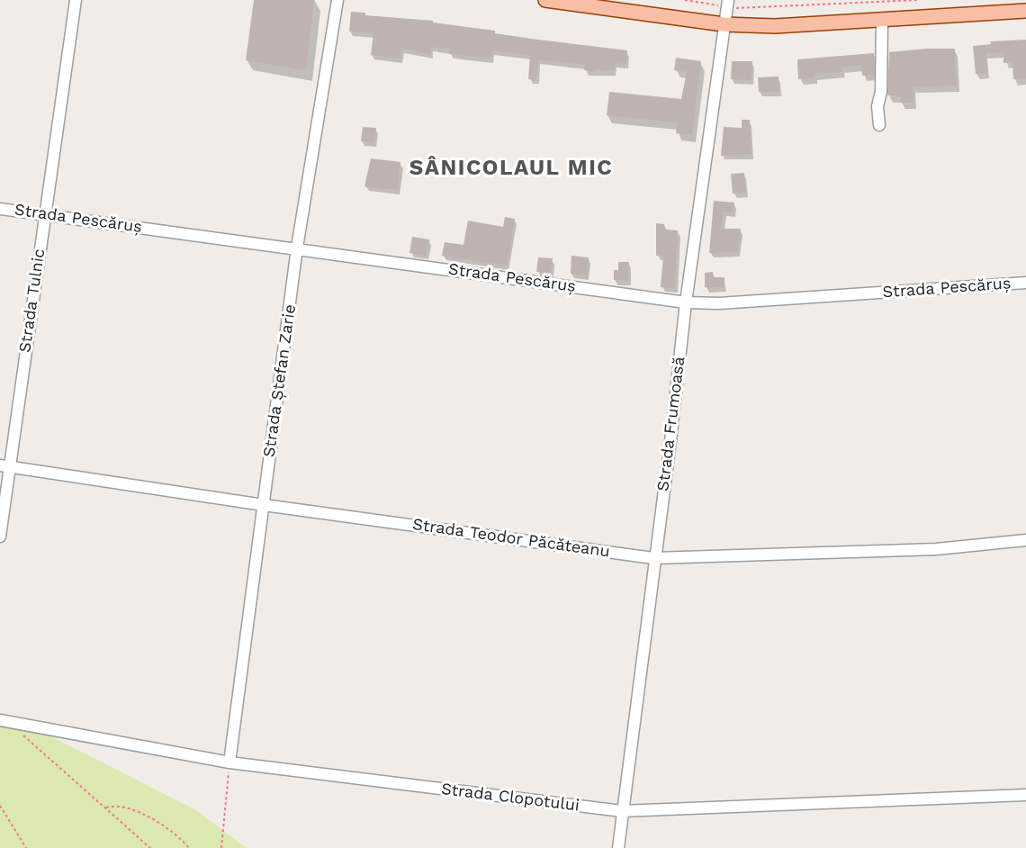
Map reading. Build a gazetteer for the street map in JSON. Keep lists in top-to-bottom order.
{
  "streets": {
    "street": [
      "Strada Pescăruș",
      "Strada Tulnic",
      "Strada Ștefan Zarie",
      "Strada Frumoasă",
      "Strada Teodor Păcăteanu",
      "Strada Clopotului"
    ]
  },
  "crossings": [
    ["Strada Pescăruș", "Strada Tulnic"],
    ["Strada Pescăruș", "Strada Ștefan Zarie"],
    ["Strada Pescăruș", "Strada Frumoasă"],
    ["Strada Tulnic", "Strada Teodor Păcăteanu"],
    ["Strada Ștefan Zarie", "Strada Teodor Păcăteanu"],
    ["Strada Ștefan Zarie", "Strada Clopotului"],
    ["Strada Frumoasă", "Strada Teodor Păcăteanu"],
    ["Strada Frumoasă", "Strada Clopotului"]
  ],
  "districts": ["SÂNICOLAUL MIC"]
}
